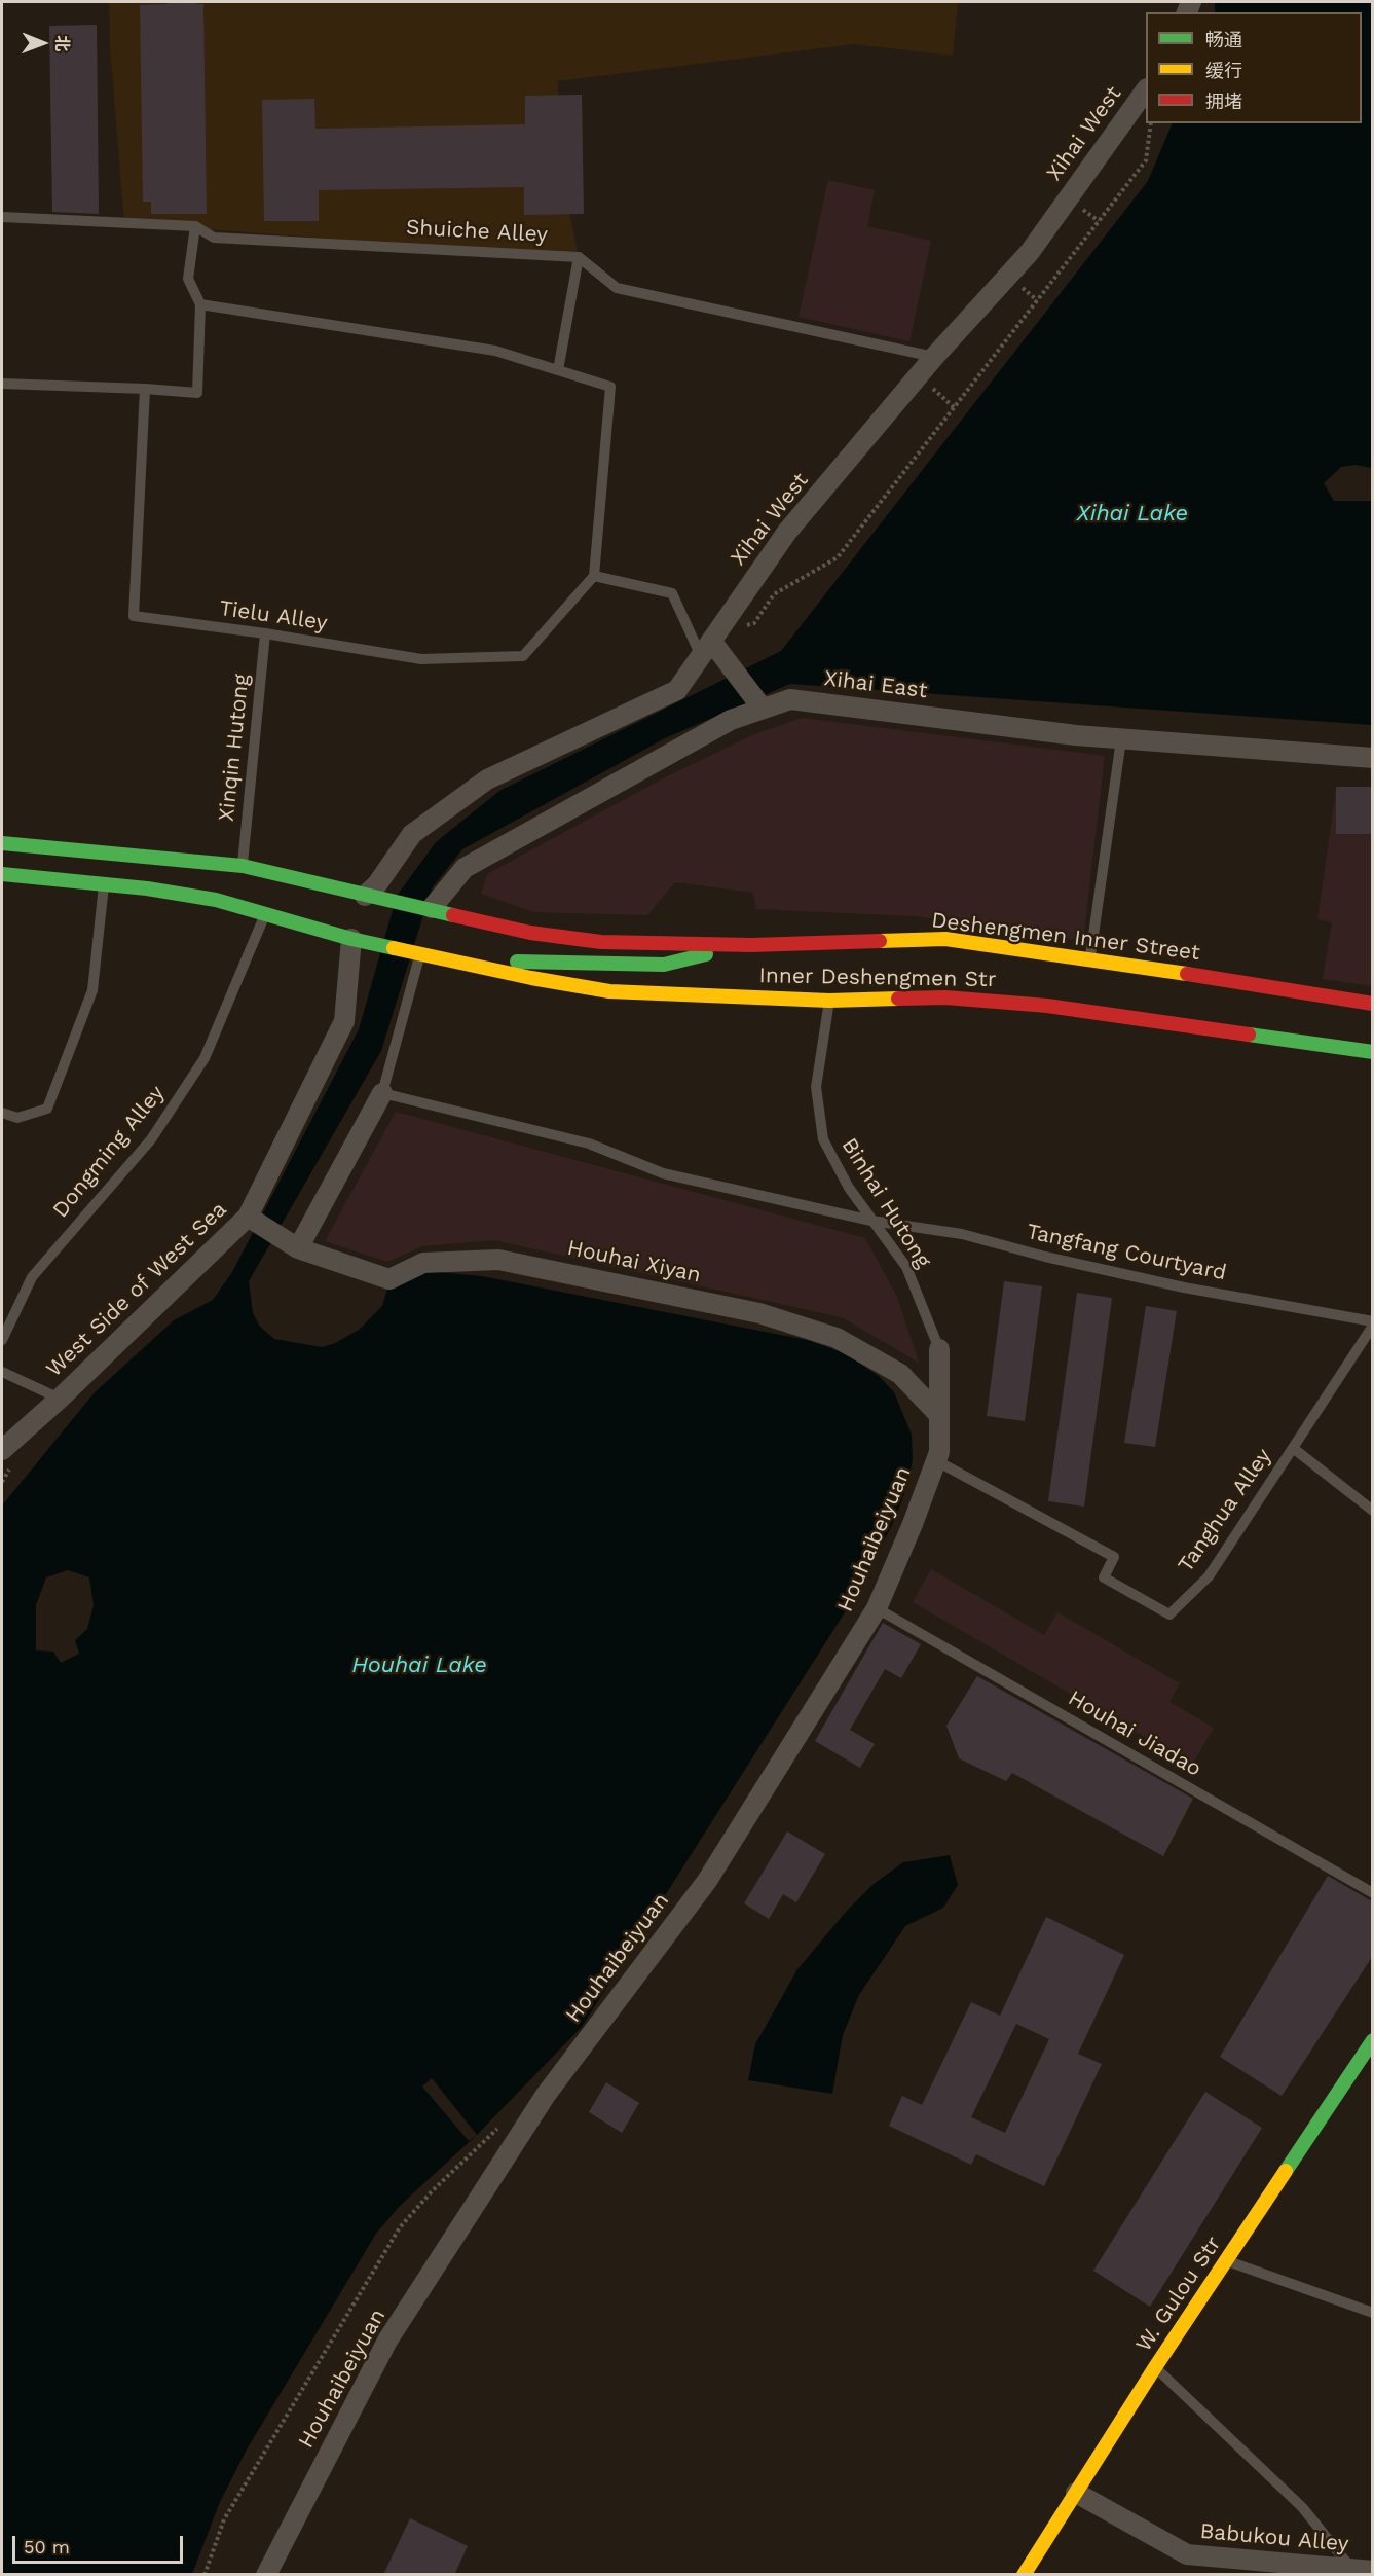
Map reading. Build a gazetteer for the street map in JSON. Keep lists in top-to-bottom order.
{
  "streets": {
    "main road": ["Deshengmen Inner Street", "Inner Deshengmen Str", "W. Gulou Str"],
    "street": [
      "Xihai West",
      "Xihai East",
      "Houhai Xiyan",
      "West Side of West Sea",
      "Houhaibeiyuan",
      "Babukou Alley"
    ],
    "lane": [
      "Shuiche Alley",
      "Tielu Alley",
      "Xinqin Hutong",
      "Dongming Alley",
      "Binhai Hutong",
      "Tangfang Courtyard",
      "Tanghua Alley",
      "Houhai Jiadao"
    ]
  },
  "crossings": [
    ["Xihai West", "Deshengmen Inner Street"],
    ["Tielu Alley", "Xinqin Hutong"],
    ["Xihai East", "Deshengmen Inner Street"],
    ["Deshengmen Inner Street", "Inner Deshengmen Str"],
    ["Inner Deshengmen Str", "Binhai Hutong"],
    ["Binhai Hutong", "Tangfang Courtyard"],
    ["Binhai Hutong", "Houhaibeiyuan"],
    ["Tangfang Courtyard", "Tanghua Alley"],
    ["Houhai Xiyan", "West Side of West Sea"],
    ["Houhai Xiyan", "Houhaibeiyuan"],
    ["Tanghua Alley", "Houhaibeiyuan"],
    ["Houhaibeiyuan", "Houhai Jiadao"],
    ["W. Gulou Str", "Babukou Alley"]
  ],
  "water": ["Xihai Lake", "Houhai Lake"],
  "legend": ["畅通", "缓行", "拥堵"],
  "scale_bar": "50 m",
  "north": "right"
}
